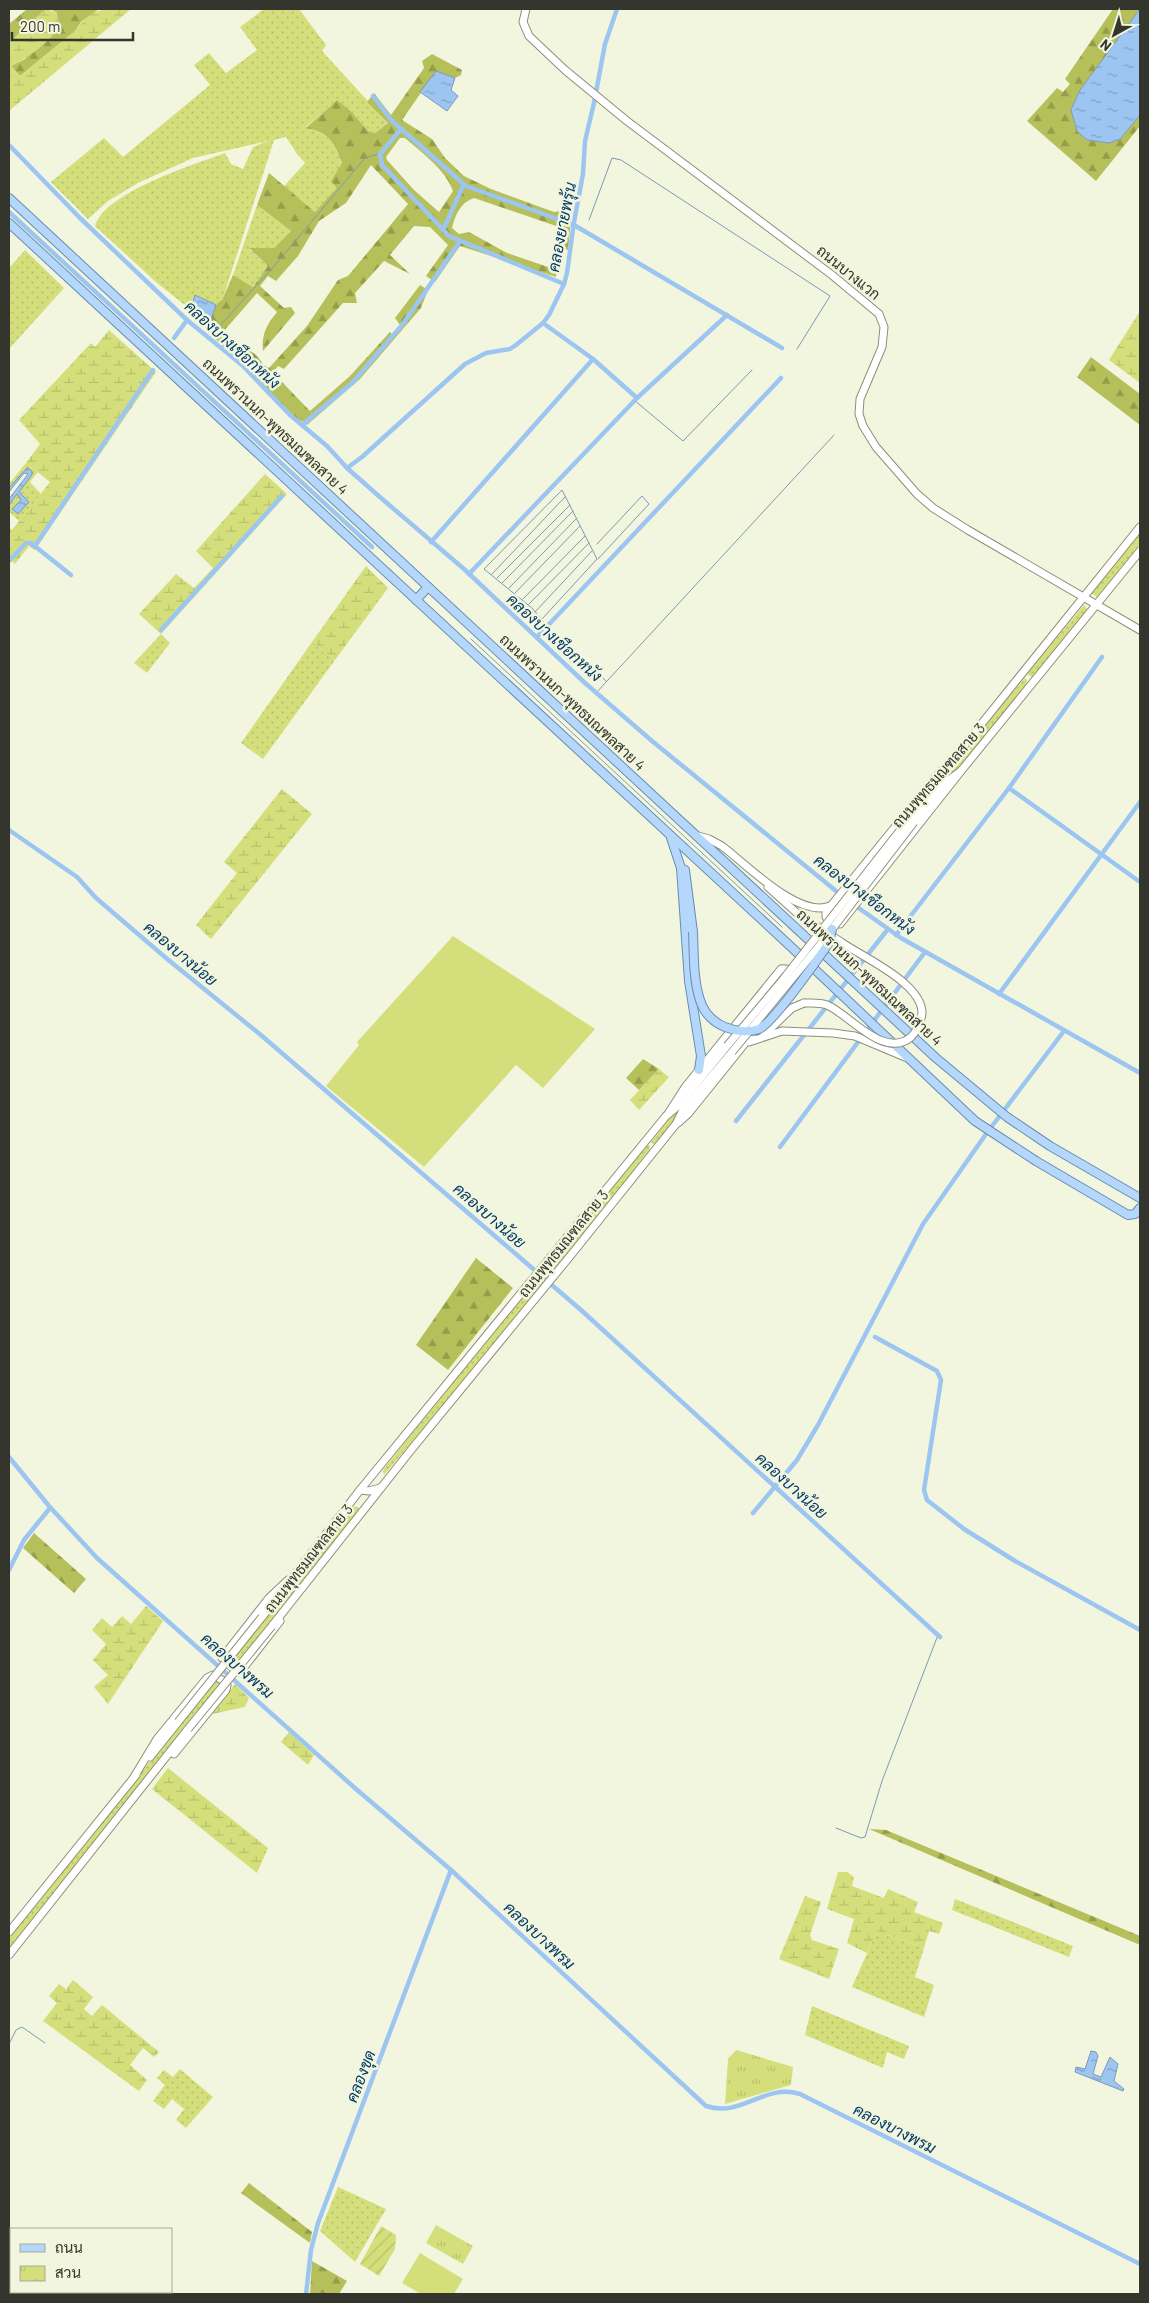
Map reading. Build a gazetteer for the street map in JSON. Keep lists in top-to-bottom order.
{
  "streets": {
    "main road": ["ถนนบางแวก", "ถนนพรานนก-พุทธมณฑลสาย 4", "ถนนพุทธมณฑลสาย 3"]
  },
  "crossings": [
    ["ถนนบางแวก", "ถนนพุทธมณฑลสาย 3"]
  ],
  "water": [
    "คลองยายพรุ้น",
    "คลองบางเชือกหนัง",
    "คลองบางน้อย",
    "คลองบางพรม",
    "คลองขุด"
  ],
  "legend": ["ถนน", "สวน"],
  "scale_bar": "200 m",
  "north": "bottom left"
}
